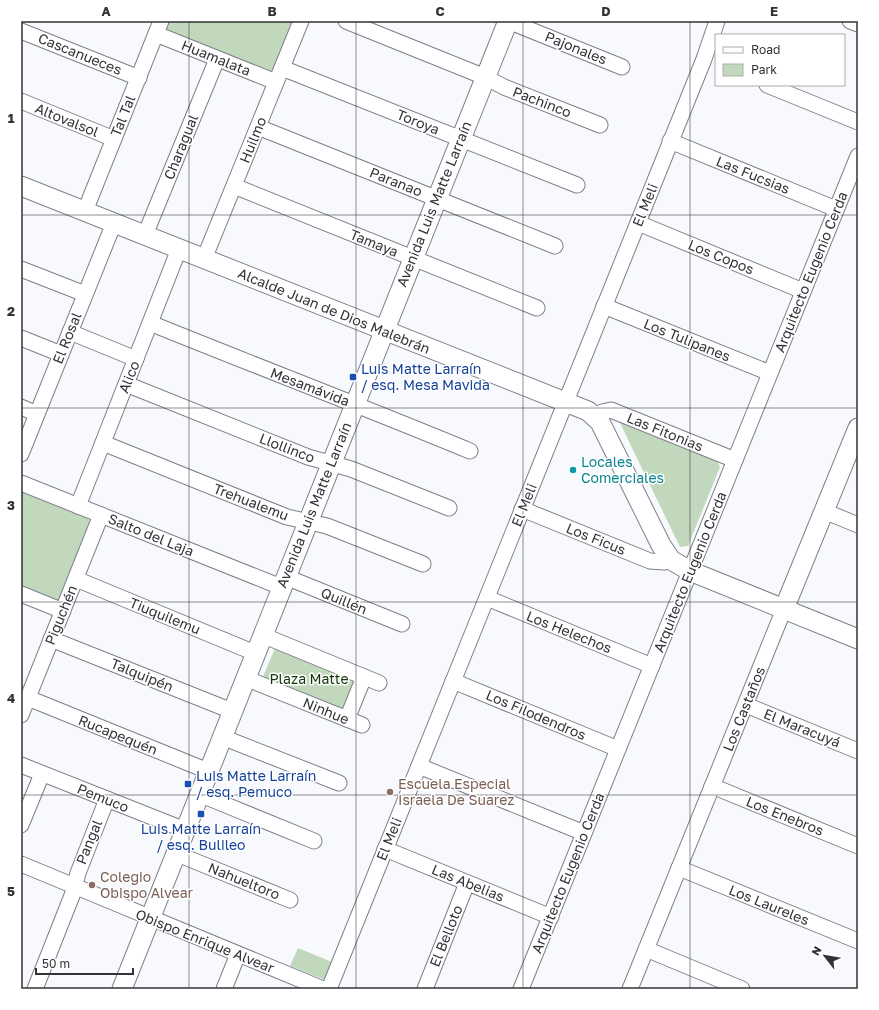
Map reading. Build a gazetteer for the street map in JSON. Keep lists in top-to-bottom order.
{
  "streets": {
    "street": [
      "Pajonales",
      "Cascanueces",
      "Huamalata",
      "Pachinco",
      "Tal Tal",
      "Altovalsol",
      "Toroya",
      "Huilmo",
      "Charagual",
      "Las Fucsias",
      "Paranao",
      "Avenida Luis Matte Larraín",
      "El Meli",
      "Tamaya",
      "Los Copos",
      "Arquitecto Eugenio Cerda",
      "Alcalde Juan de Dios Malebrán",
      "El Rosal",
      "Los Tulipanes",
      "Alico",
      "Mesamávida",
      "Las Fitonias",
      "Llollinco",
      "Trehualemu",
      "Salto del Laja",
      "Los Ficus",
      "Quillén",
      "Piguchén",
      "Tiuquilemu",
      "Los Helechos",
      "Talquipén",
      "Los Castaños",
      "Ninhue",
      "Los Filodendros",
      "El Maracuyá",
      "Rucapequén",
      "Pemuco",
      "Los Enebros",
      "Pangal",
      "Nahueltoro",
      "Las Abelias",
      "Los Laureles",
      "El Belloto",
      "Obispo Enrique Alvear"
    ]
  },
  "crossings": [
    ["Pajonales", "Avenida Luis Matte Larraín"],
    ["Cascanueces", "Tal Tal"],
    ["Huamalata", "Tal Tal"],
    ["Huamalata", "Huilmo"],
    ["Huamalata", "Charagual"],
    ["Pachinco", "Avenida Luis Matte Larraín"],
    ["Tal Tal", "Altovalsol"],
    ["Tal Tal", "Alcalde Juan de Dios Malebrán"],
    ["Toroya", "Huilmo"],
    ["Toroya", "Avenida Luis Matte Larraín"],
    ["Huilmo", "Paranao"],
    ["Huilmo", "Tamaya"],
    ["Huilmo", "Alcalde Juan de Dios Malebrán"],
    ["Charagual", "Alcalde Juan de Dios Malebrán"],
    ["Las Fucsias", "El Meli"],
    ["Las Fucsias", "Arquitecto Eugenio Cerda"],
    ["Paranao", "Avenida Luis Matte Larraín"],
    ["Avenida Luis Matte Larraín", "Tamaya"],
    ["Avenida Luis Matte Larraín", "Alcalde Juan de Dios Malebrán"],
    ["Avenida Luis Matte Larraín", "Mesamávida"],
    ["Avenida Luis Matte Larraín", "Llollinco"],
    ["Avenida Luis Matte Larraín", "Trehualemu"],
    ["Avenida Luis Matte Larraín", "Salto del Laja"],
    ["Avenida Luis Matte Larraín", "Quillén"],
    ["Avenida Luis Matte Larraín", "Tiuquilemu"],
    ["Avenida Luis Matte Larraín", "Talquipén"],
    ["Avenida Luis Matte Larraín", "Ninhue"],
    ["Avenida Luis Matte Larraín", "Rucapequén"],
    ["Avenida Luis Matte Larraín", "Pemuco"],
    ["Avenida Luis Matte Larraín", "Nahueltoro"],
    ["Avenida Luis Matte Larraín", "Obispo Enrique Alvear"],
    ["El Meli", "Los Copos"],
    ["El Meli", "Alcalde Juan de Dios Malebrán"],
    ["El Meli", "Los Tulipanes"],
    ["El Meli", "Los Ficus"],
    ["El Meli", "Los Helechos"],
    ["El Meli", "Los Filodendros"],
    ["El Meli", "Las Abelias"],
    ["Los Copos", "Arquitecto Eugenio Cerda"],
    ["Arquitecto Eugenio Cerda", "Alcalde Juan de Dios Malebrán"],
    ["Arquitecto Eugenio Cerda", "Los Tulipanes"],
    ["Arquitecto Eugenio Cerda", "Las Fitonias"],
    ["Arquitecto Eugenio Cerda", "Los Helechos"],
    ["Arquitecto Eugenio Cerda", "Los Filodendros"],
    ["Arquitecto Eugenio Cerda", "Las Abelias"],
    ["Alcalde Juan de Dios Malebrán", "El Rosal"],
    ["Alcalde Juan de Dios Malebrán", "Alico"],
    ["Alcalde Juan de Dios Malebrán", "Las Fitonias"],
    ["Alcalde Juan de Dios Malebrán", "Los Ficus"],
    ["Alcalde Juan de Dios Malebrán", "Los Castaños"],
    ["Alico", "Mesamávida"],
    ["Alico", "Llollinco"],
    ["Alico", "Trehualemu"],
    ["Alico", "Salto del Laja"],
    ["Salto del Laja", "Quillén"],
    ["Salto del Laja", "Piguchén"],
    ["Piguchén", "Tiuquilemu"],
    ["Piguchén", "Talquipén"],
    ["Piguchén", "Rucapequén"],
    ["Los Castaños", "El Maracuyá"],
    ["Los Castaños", "Los Enebros"],
    ["Los Castaños", "Los Laureles"],
    ["Pemuco", "Pangal"],
    ["Pangal", "Obispo Enrique Alvear"],
    ["Las Abelias", "El Belloto"]
  ],
  "parks": ["Plaza Matte"],
  "places": {
    "transit": ["Luis Matte Larraín / esq. Mesa Mavida", "Luis Matte Larraín / esq. Pemuco", "Luis Matte Larraín / esq. Bulileo"],
    "other": ["Locales Comerciales", "Escuela Especial Israela De Suarez", "Colegio Obispo Alvear"]
  },
  "legend": ["Road", "Park"],
  "scale_bar": "50 m",
  "north": "top left",
  "grid": {
    "columns": [
      "A",
      "B",
      "C",
      "D",
      "E"
    ],
    "rows": [
      "1",
      "2",
      "3",
      "4",
      "5"
    ]
  }
}
